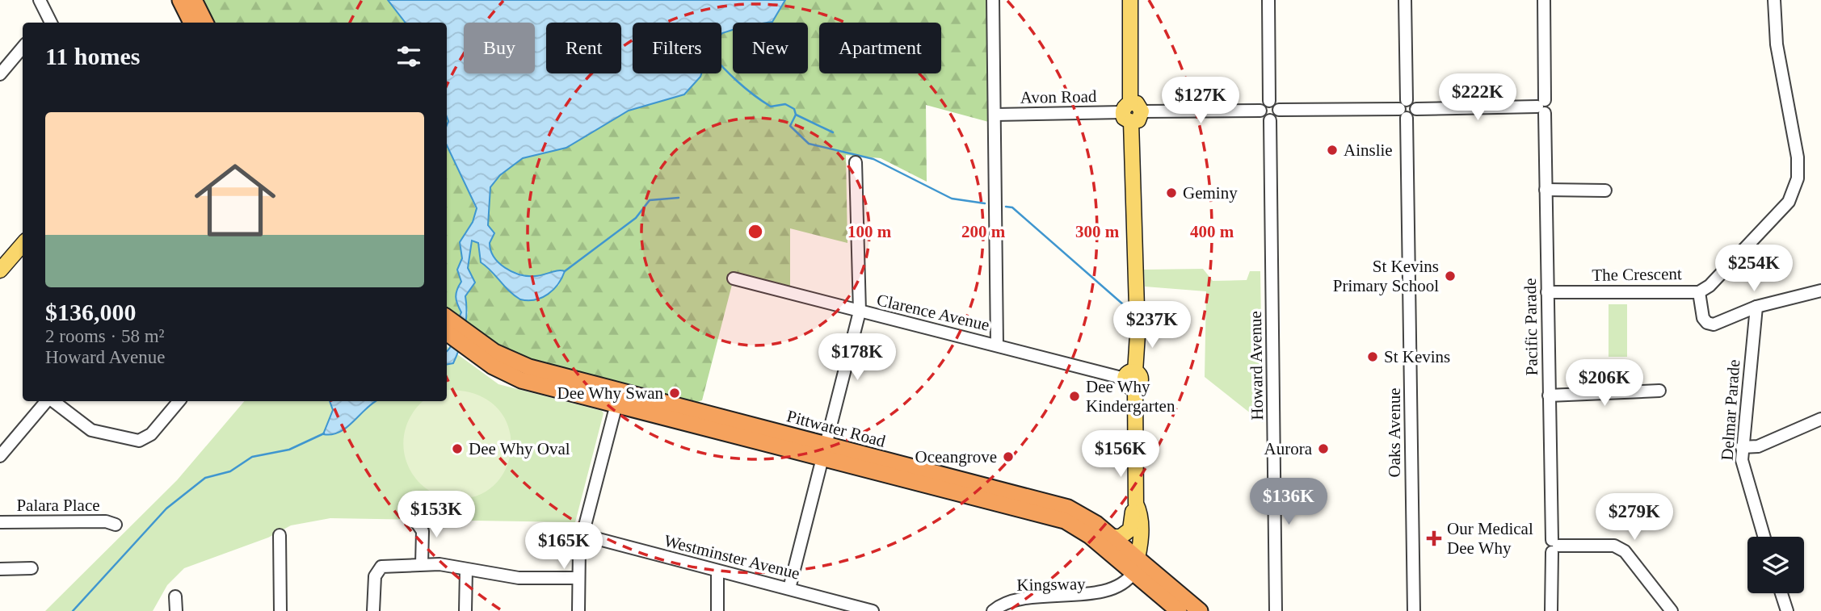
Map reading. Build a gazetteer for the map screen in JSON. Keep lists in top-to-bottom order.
{
  "streets": {
    "highway": ["Pittwater Road"],
    "street": [
      "Avon Road",
      "The Crescent",
      "Clarence Avenue",
      "Pacific Parade",
      "Howard Avenue",
      "Delmar Parade",
      "Oaks Avenue",
      "Palara Place",
      "Westminster Avenue",
      "Kingsway"
    ]
  },
  "crossings": [
    ["Avon Road", "Howard Avenue"],
    ["The Crescent", "Pacific Parade"],
    ["Pittwater Road", "Kingsway"]
  ],
  "places": {
    "other": [
      "Ainslie",
      "Geminy",
      "St Kevins Primary School",
      "St Kevins",
      "Dee Why Swan",
      "Dee Why Kindergarten",
      "Dee Why Oval",
      "Aurora",
      "Oceangrove"
    ],
    "health": ["Our Medical Dee Why"]
  },
  "page": {
    "chip": [
      "Buy",
      "Rent",
      "Filters",
      "New",
      "Apartment"
    ],
    "heading": "11 homes",
    "price": [
      "$222K",
      "$127K",
      "$254K",
      "$237K",
      "$178K",
      "$206K",
      "$156K",
      "$136K",
      "$153K",
      "$279K",
      "$165K"
    ],
    "list": [
      {
        "name": "$136,000",
        "note": "2 rooms · 58 m² · Howard Avenue"
      }
    ]
  },
  "rings": [
    "100 m",
    "200 m",
    "300 m",
    "400 m"
  ]
}
